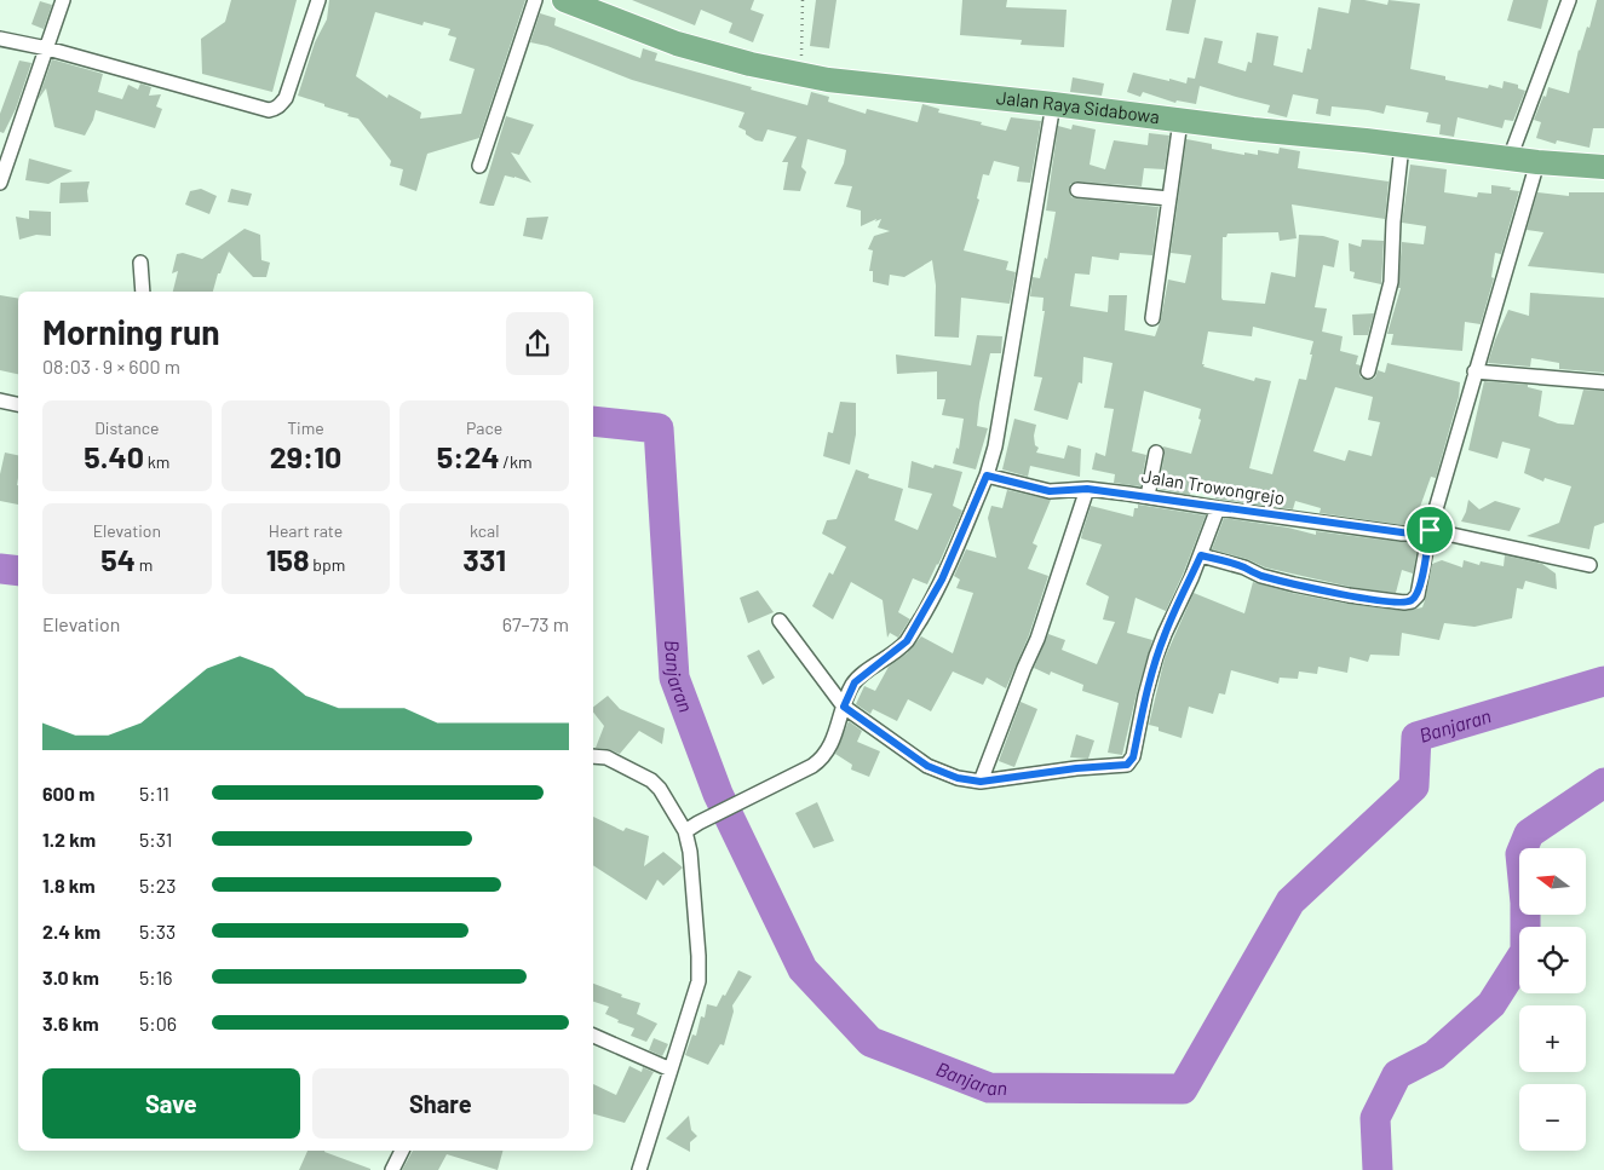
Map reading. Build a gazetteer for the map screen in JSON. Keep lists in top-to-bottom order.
{
  "streets": {
    "highway": ["Jalan Raya Sidabowa"],
    "street": ["Jalan Trowongrejo"]
  },
  "water": ["Banjaran"],
  "north": "left",
  "page": {
    "heading": ["Morning run", "08:03 · 9 × 600 m"],
    "stats": [
      ["Distance", "5.40 km"],
      ["Time", "29:10"],
      ["Pace", "5:24 /km"],
      ["Elevation", "54 m"],
      ["Heart rate", "158 bpm"],
      ["kcal", "331"]
    ],
    "chart": ["Elevation", "67–73 m"],
    "list": [
      {
        "name": "600 m",
        "note": "5:11"
      },
      {
        "name": "1.2 km",
        "note": "5:31"
      },
      {
        "name": "1.8 km",
        "note": "5:23"
      },
      {
        "name": "2.4 km",
        "note": "5:33"
      },
      {
        "name": "3.0 km",
        "note": "5:16"
      },
      {
        "name": "3.6 km",
        "note": "5:06"
      }
    ],
    "map_buttons": ["+", "−"],
    "buttons": ["Save", "Share"]
  }
}
